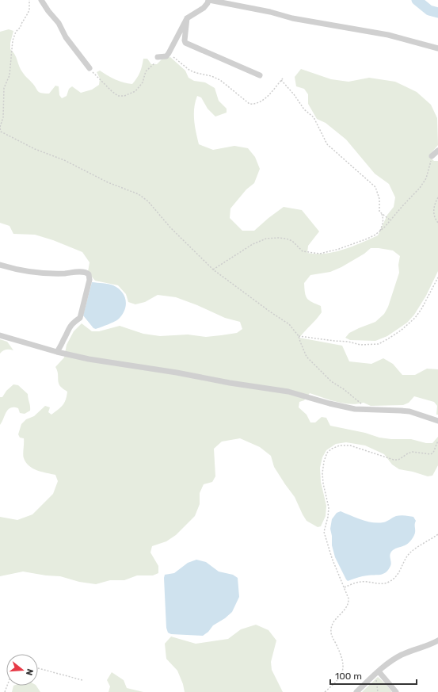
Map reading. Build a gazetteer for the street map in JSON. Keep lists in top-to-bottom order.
{
  "scale_bar": "100 m",
  "north": "right"
}
